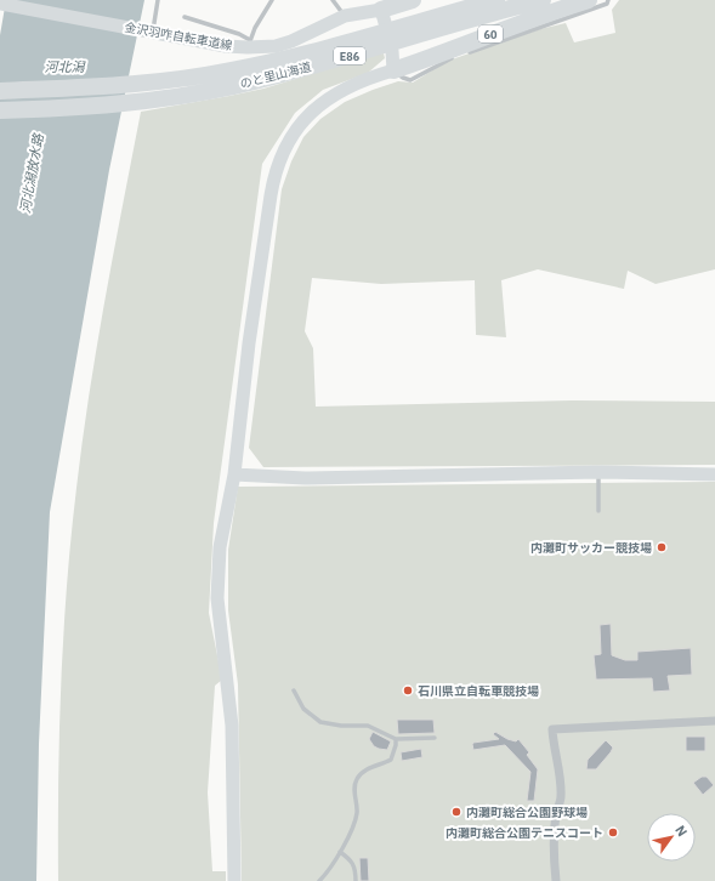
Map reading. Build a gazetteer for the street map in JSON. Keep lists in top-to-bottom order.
{
  "streets": {
    "highway": ["60", "E86", "のと里山海道"],
    "street": ["金沢羽咋自転車道線"]
  },
  "water": ["河北潟", "河北潟放水路"],
  "places": [
    "内灘町サッカー競技場",
    "石川県立自転車競技場",
    "内灘町総合公園野球場",
    "内灘町総合公園テニスコート"
  ],
  "north": "top right"
}
